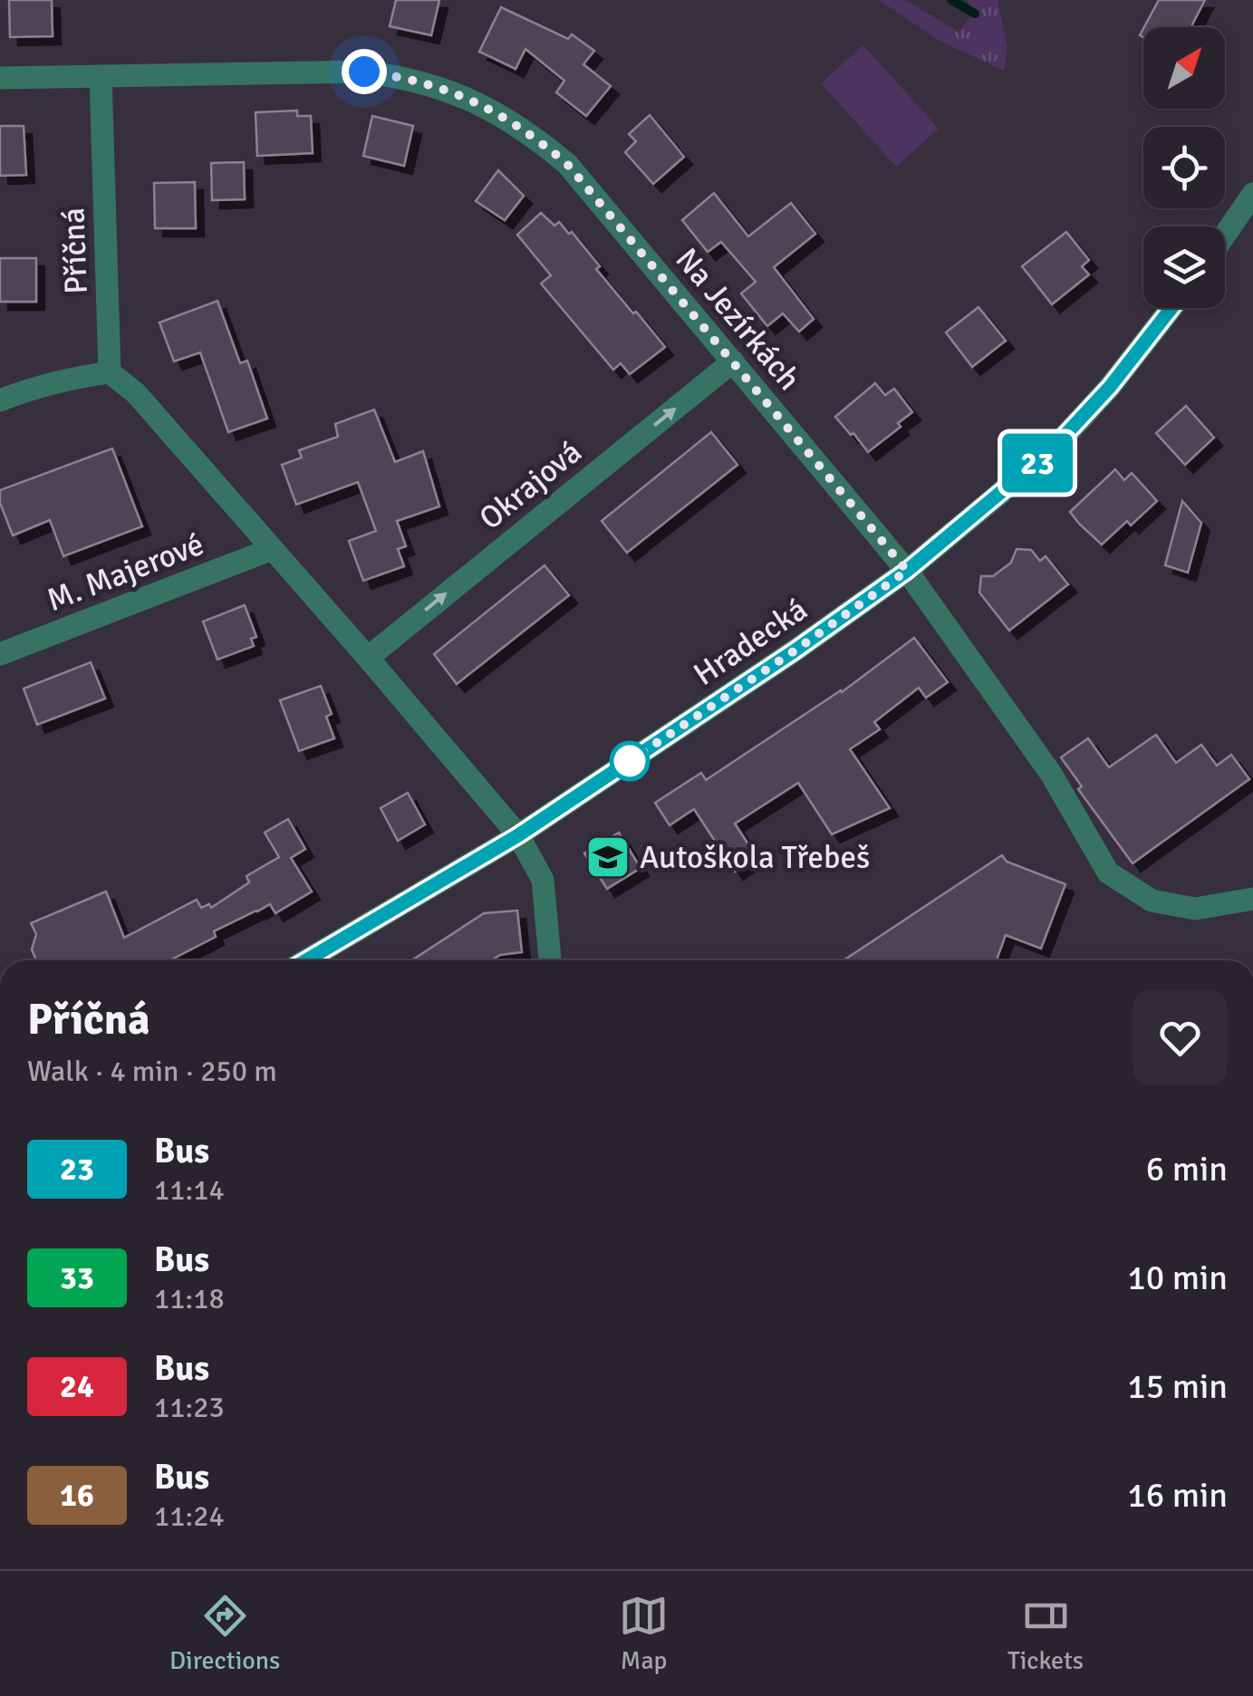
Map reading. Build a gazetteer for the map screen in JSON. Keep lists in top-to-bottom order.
{
  "streets": {
    "street": [
      "Příčná",
      "Na Jezírkách",
      "Okrajová",
      "M. Majerové",
      "Hradecká"
    ]
  },
  "crossings": [
    ["Příčná", "Na Jezírkách"],
    ["Na Jezírkách", "Okrajová"],
    ["Na Jezírkách", "Hradecká"]
  ],
  "one_way": ["Okrajová"],
  "places": {
    "school or university": ["Autoškola Třebeš"]
  },
  "lines": ["bus line 23"],
  "north": "top right",
  "page": {
    "on_map": "23",
    "heading": ["Příčná", "Walk · 4 min · 250 m"],
    "list": [
      {
        "mark": "23",
        "name": "Bus",
        "note": "11:14",
        "value": "6 min"
      },
      {
        "mark": "33",
        "name": "Bus",
        "note": "11:18",
        "value": "10 min"
      },
      {
        "mark": "24",
        "name": "Bus",
        "note": "11:23",
        "value": "15 min"
      },
      {
        "mark": "16",
        "name": "Bus",
        "note": "11:24",
        "value": "16 min"
      }
    ],
    "tabs": ["Directions", "Map", "Tickets"]
  }
}
